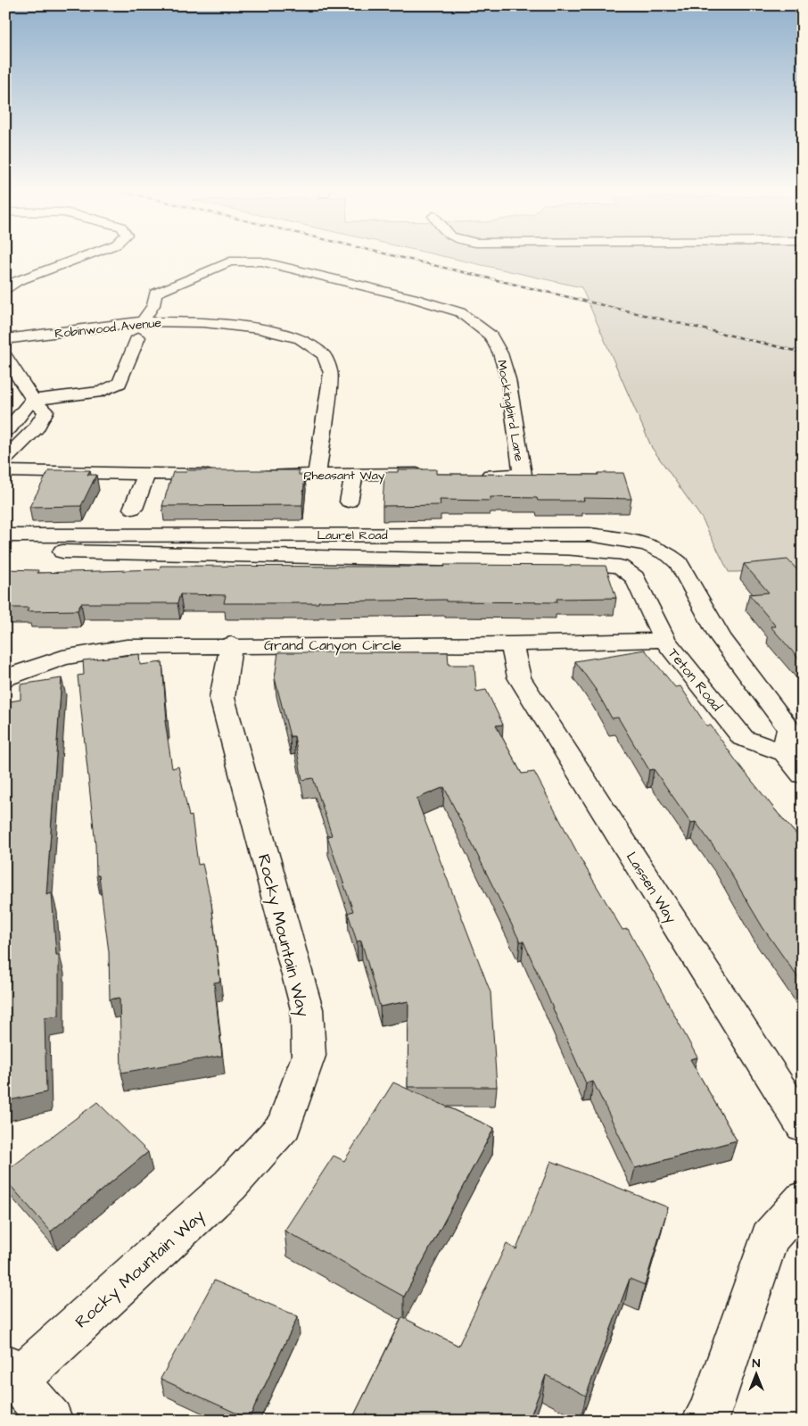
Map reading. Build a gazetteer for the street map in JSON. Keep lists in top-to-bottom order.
{
  "streets": {
    "street": [
      "Robinwood Avenue",
      "Mockingbird Lane",
      "Pheasant Way",
      "Laurel Road",
      "Grand Canyon Circle",
      "Teton Road",
      "Lassen Way",
      "Rocky Mountain Way"
    ]
  },
  "crossings": [
    ["Robinwood Avenue", "Mockingbird Lane"],
    ["Robinwood Avenue", "Pheasant Way"],
    ["Laurel Road", "Teton Road"],
    ["Grand Canyon Circle", "Teton Road"],
    ["Grand Canyon Circle", "Lassen Way"],
    ["Grand Canyon Circle", "Rocky Mountain Way"]
  ],
  "north": "top"
}
